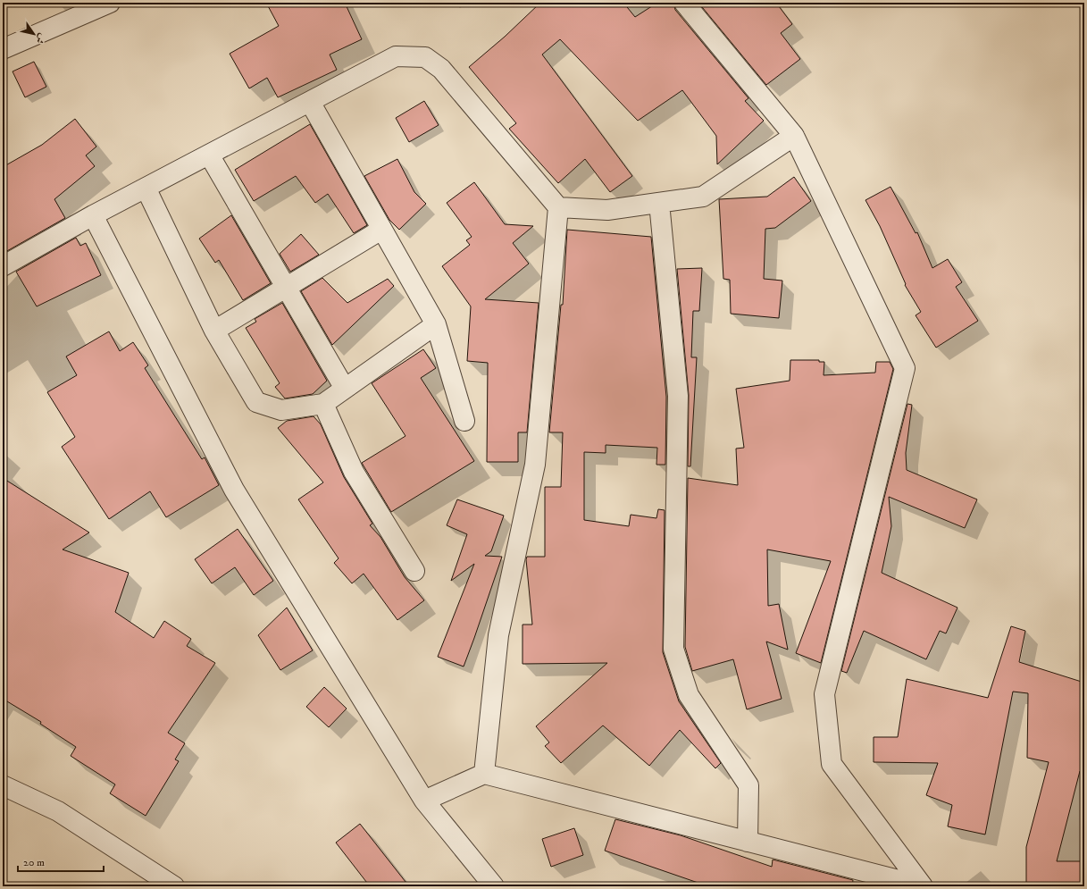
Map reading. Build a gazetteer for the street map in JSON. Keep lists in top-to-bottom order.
{
  "scale_bar": "20 m",
  "north": "bottom right"
}
